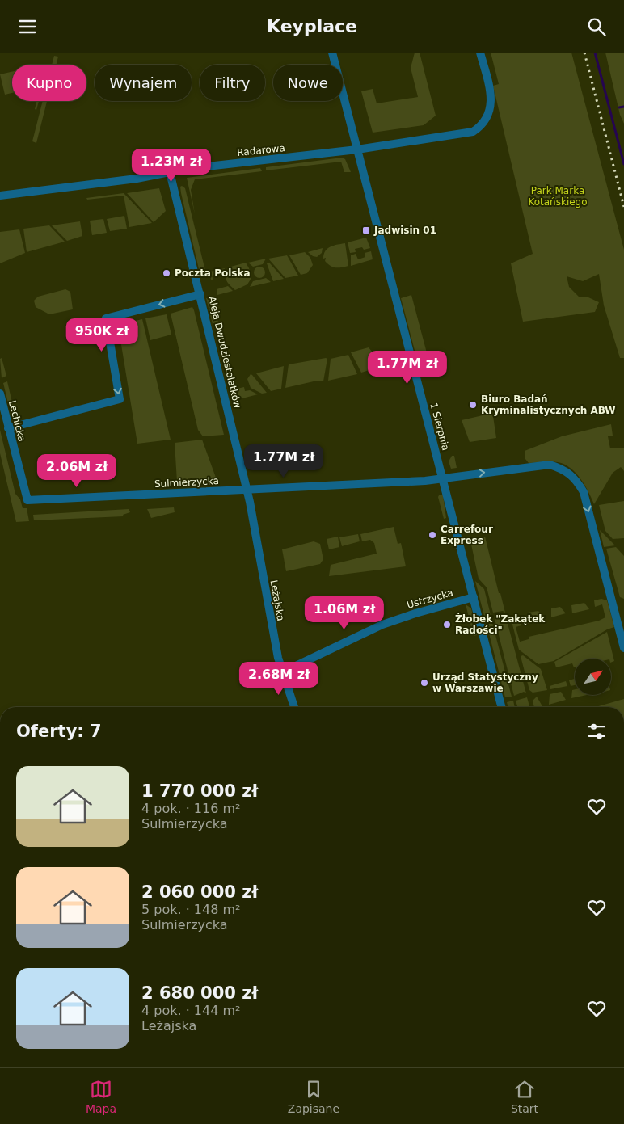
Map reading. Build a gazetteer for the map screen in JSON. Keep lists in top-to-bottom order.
{
  "streets": {
    "street": [
      "Radarowa",
      "Aleja Dwudziestolatków",
      "Lechicka",
      "1 Sierpnia",
      "Sulmierzycka",
      "Ustrzycka",
      "Leżajska"
    ]
  },
  "crossings": [
    ["Radarowa", "Aleja Dwudziestolatków"],
    ["Radarowa", "1 Sierpnia"],
    ["Aleja Dwudziestolatków", "Sulmierzycka"],
    ["Aleja Dwudziestolatków", "Leżajska"],
    ["Lechicka", "Sulmierzycka"],
    ["1 Sierpnia", "Sulmierzycka"],
    ["1 Sierpnia", "Ustrzycka"],
    ["Sulmierzycka", "Leżajska"],
    ["Ustrzycka", "Leżajska"]
  ],
  "parks": ["Park Marka Kotańskiego"],
  "places": {
    "transit": ["Jadwisin 01"],
    "other": [
      "Poczta Polska",
      "Biuro Badań Kryminalistycznych ABW",
      "Carrefour Express",
      "Żłobek \"Zakątek Radości\"",
      "Urząd Statystyczny w Warszawie"
    ]
  },
  "north": "top right",
  "page": {
    "header": "Keyplace",
    "chip": [
      "Kupno",
      "Wynajem",
      "Filtry",
      "Nowe"
    ],
    "price": [
      "1.23M zł",
      "950K zł",
      "1.77M zł",
      "1.77M zł",
      "2.06M zł",
      "1.06M zł",
      "2.68M zł"
    ],
    "heading": "Oferty: 7",
    "list": [
      {
        "name": "1 770 000 zł",
        "note": "4 pok. · 116 m² · Sulmierzycka"
      },
      {
        "name": "2 060 000 zł",
        "note": "5 pok. · 148 m² · Sulmierzycka"
      },
      {
        "name": "2 680 000 zł",
        "note": "4 pok. · 144 m² · Leżajska"
      }
    ],
    "tabs": ["Mapa", "Zapisane", "Start"]
  }
}
